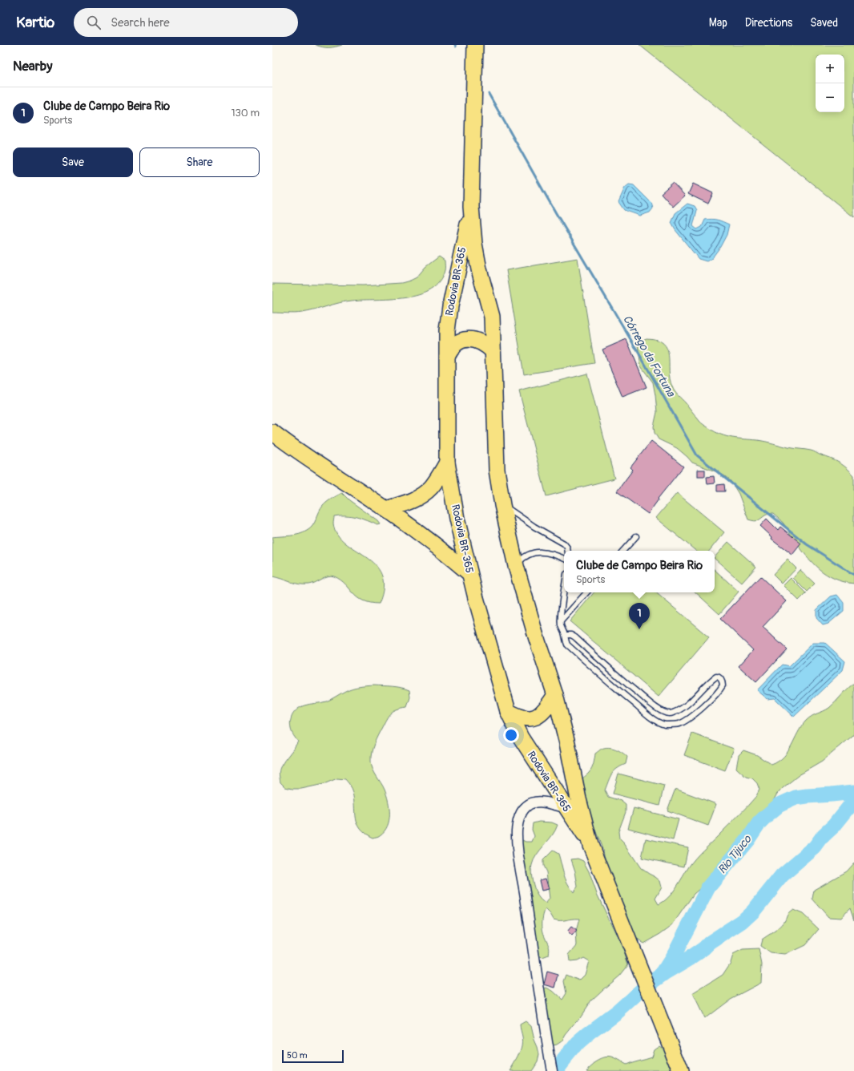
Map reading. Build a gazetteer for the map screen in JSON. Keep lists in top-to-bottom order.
{
  "streets": {
    "main road": ["Rodovia BR-365"]
  },
  "water": ["Córrego da Fortuna", "Rio Tijuco"],
  "scale_bar": "50 m",
  "page": {
    "header": "Kartio",
    "search": "Search here",
    "nav": ["Map", "Directions", "Saved"],
    "heading": "Nearby",
    "map_buttons": ["+", "−"],
    "list": [
      {
        "mark": "1",
        "name": "Clube de Campo Beira Rio",
        "note": "Sports",
        "value": "130 m"
      }
    ],
    "buttons": ["Save", "Share"],
    "popup": ["Clube de Campo Beira Rio", "Sports"],
    "pins": "1",
    "scale": "50 m"
  }
}
